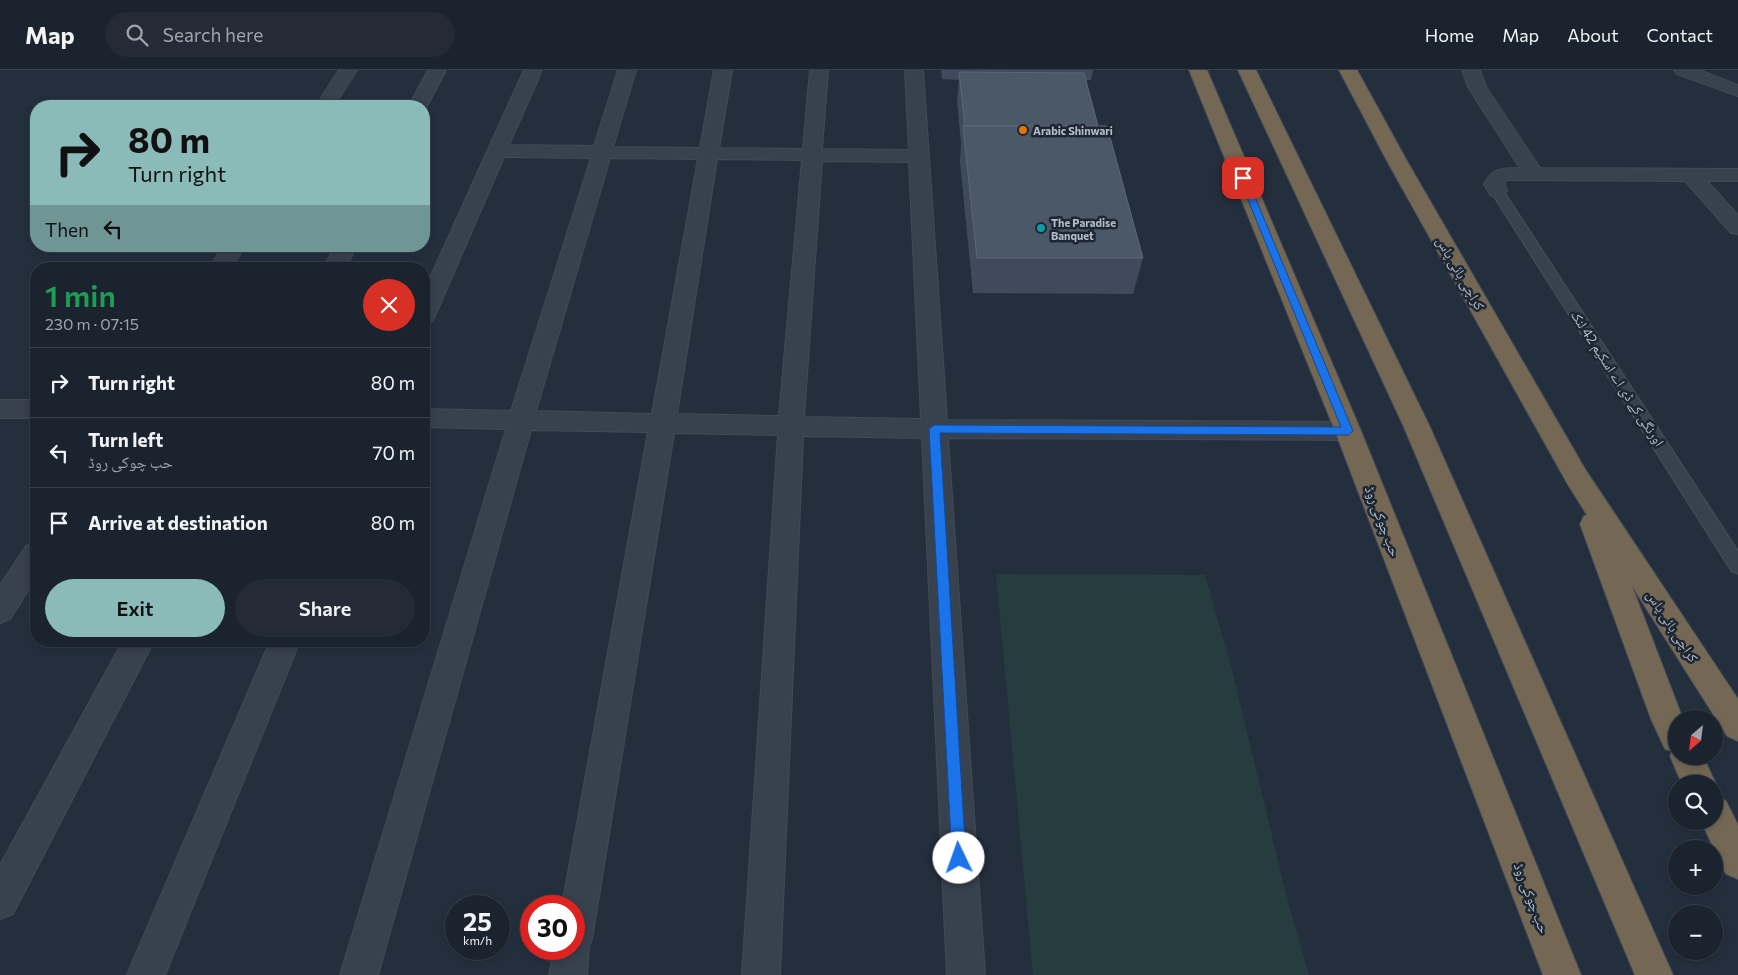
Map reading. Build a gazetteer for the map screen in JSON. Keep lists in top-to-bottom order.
{
  "streets": {
    "highway": ["کراچی بائی پاس", "حب چوکی روڈ"],
    "lane": ["اورنگی کے ڈی اے اسکیم 42 لنک"]
  },
  "places": ["Arabic Shinwari", "The Paradise Banquet"],
  "north": "bottom left",
  "page": {
    "header": "Map",
    "search": "Search here",
    "nav": [
      "Home",
      "Map",
      "About",
      "Contact"
    ],
    "turn": ["80 m", "Turn right"],
    "then": "Then",
    "heading": ["1 min", "230 m · 07:15"],
    "list": [
      {
        "name": "Turn right",
        "value": "80 m"
      },
      {
        "name": "Turn left",
        "note": "حب چوکی روڈ",
        "value": "70 m"
      },
      {
        "name": "Arrive at destination",
        "value": "80 m"
      }
    ],
    "buttons": ["Exit", "Share"],
    "map_buttons": ["+", "−"],
    "speed": "25 km/h",
    "limit": "30"
  }
}
